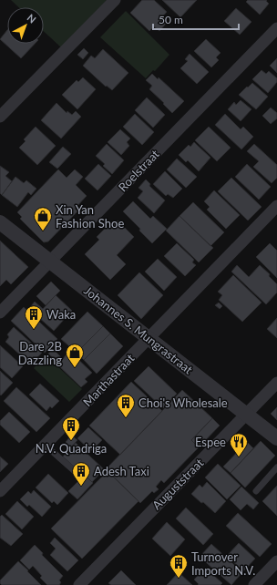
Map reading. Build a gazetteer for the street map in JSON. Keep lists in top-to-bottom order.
{
  "streets": {
    "street": [
      "Roelstraat",
      "Johannes S. Mungrastraat",
      "Marthastraat",
      "Auguststraat"
    ]
  },
  "crossings": [
    ["Roelstraat", "Johannes S. Mungrastraat"],
    ["Johannes S. Mungrastraat", "Marthastraat"],
    ["Johannes S. Mungrastraat", "Auguststraat"]
  ],
  "places": {
    "shop": ["Xin Yan Fashion Shoe", "Dare 2B Dazzling"],
    "building": [
      "Waka",
      "Choi's Wholesale",
      "N.V. Quadriga",
      "Adesh Taxi",
      "Turnover Imports N.V."
    ],
    "restaurant": ["Espee"]
  },
  "scale_bar": "50 m",
  "north": "top right"
}
